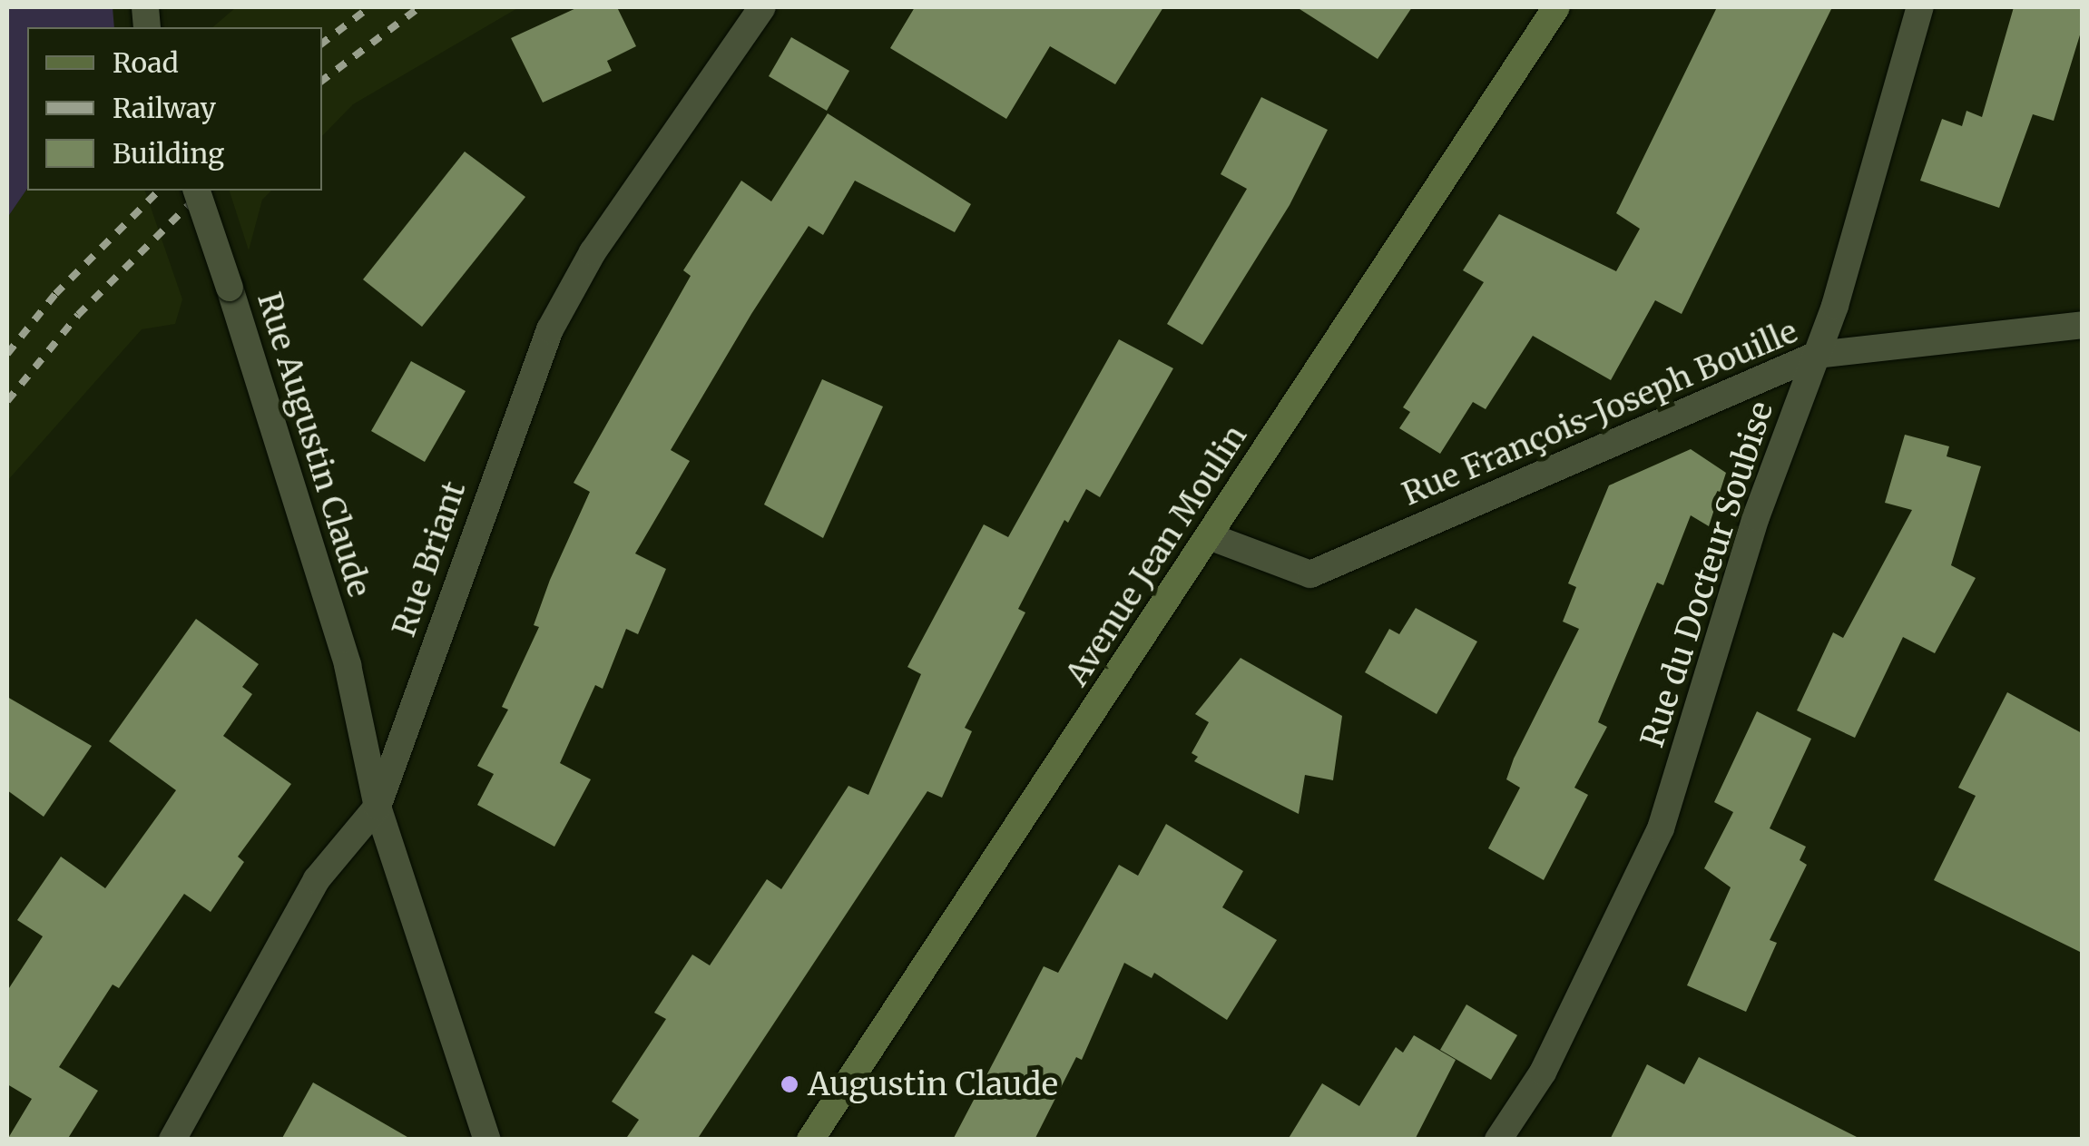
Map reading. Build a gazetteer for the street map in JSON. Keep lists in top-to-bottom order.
{
  "streets": {
    "main road": ["Avenue Jean Moulin"],
    "street": [
      "Rue François-Joseph Bouille",
      "Rue Augustin Claude",
      "Rue Briant",
      "Rue du Docteur Soubise"
    ]
  },
  "crossings": [
    ["Rue François-Joseph Bouille", "Avenue Jean Moulin"],
    ["Rue François-Joseph Bouille", "Rue du Docteur Soubise"],
    ["Rue Augustin Claude", "Rue Briant"]
  ],
  "places": ["Augustin Claude"],
  "legend": ["Road", "Railway", "Building"]
}
